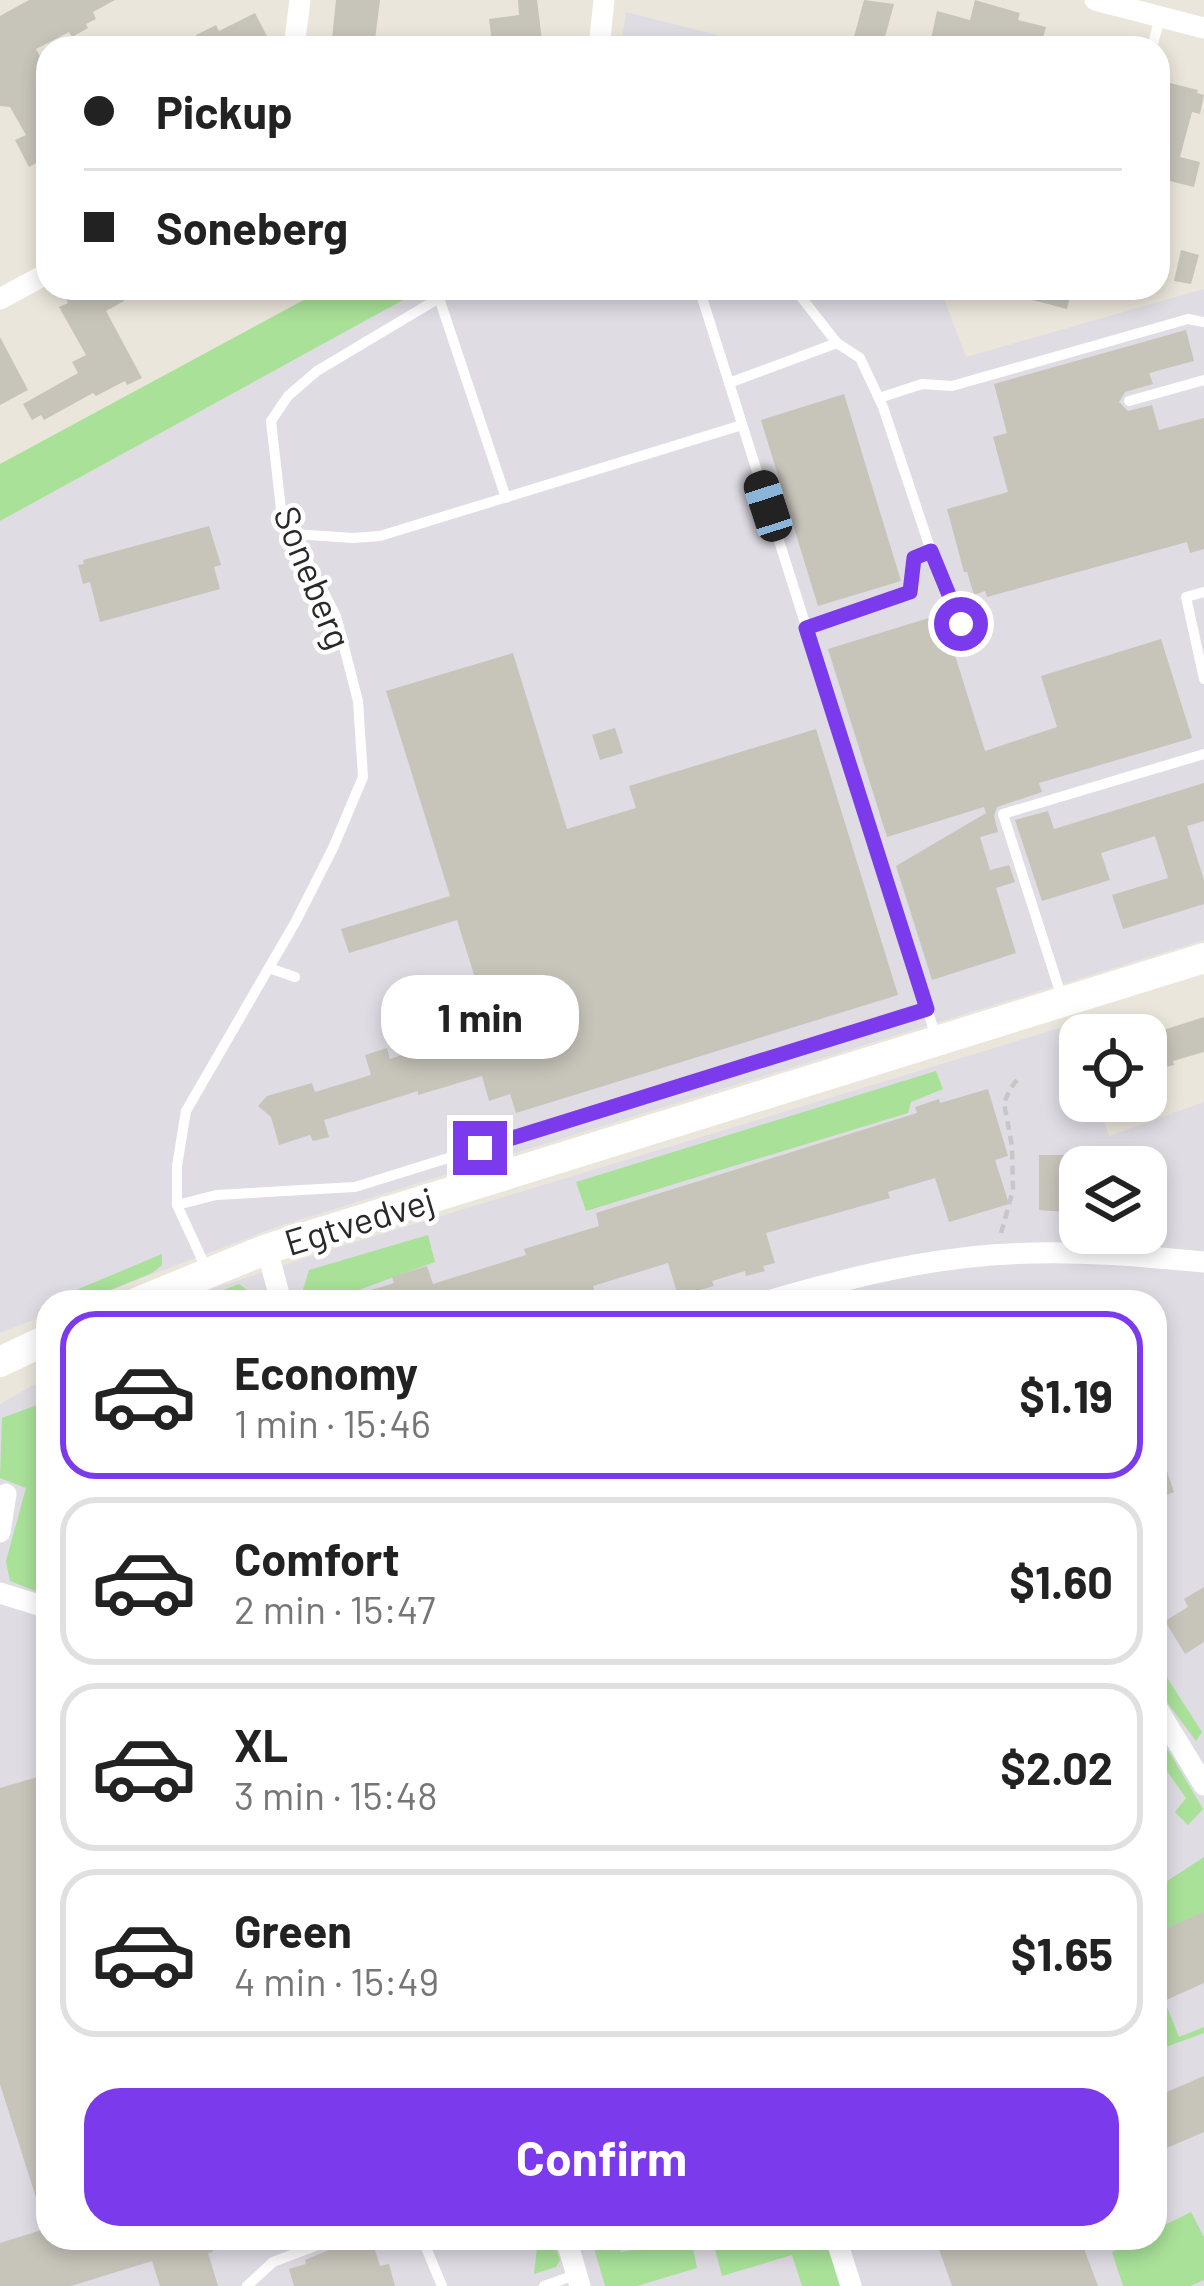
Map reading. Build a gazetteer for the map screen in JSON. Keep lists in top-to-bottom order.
{
  "streets": {
    "street": ["Egtvedvej"],
    "lane": ["Soneberg"]
  },
  "crossings": [
    ["Soneberg", "Egtvedvej"]
  ],
  "page": {
    "banner": ["Pickup", "Soneberg"],
    "bubble": "1 min",
    "list": [
      {
        "name": "Economy",
        "note": "1 min · 15:46",
        "value": "$1.19"
      },
      {
        "name": "Comfort",
        "note": "2 min · 15:47",
        "value": "$1.60"
      },
      {
        "name": "XL",
        "note": "3 min · 15:48",
        "value": "$2.02"
      },
      {
        "name": "Green",
        "note": "4 min · 15:49",
        "value": "$1.65"
      }
    ],
    "buttons": "Confirm"
  }
}
